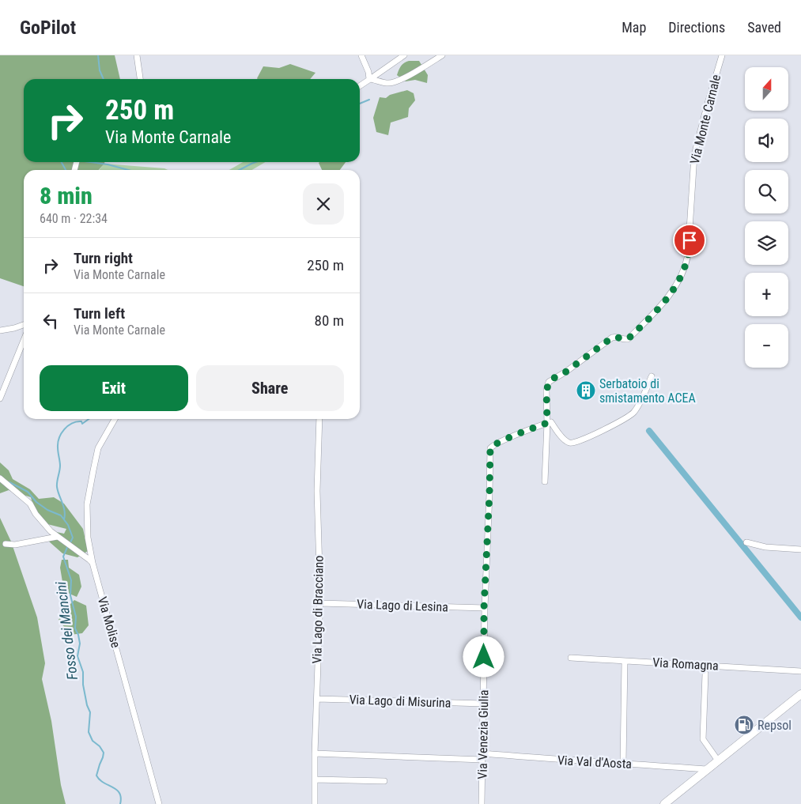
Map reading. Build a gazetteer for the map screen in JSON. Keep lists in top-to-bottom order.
{
  "streets": {
    "street": [
      "Via Monte Carnale",
      "Via Lago di Lesina",
      "Via Lago di Bracciano",
      "Via Molise",
      "Via Romagna",
      "Via Lago di Misurina",
      "Via Venezia Giulia",
      "Via Val d'Aosta"
    ]
  },
  "crossings": [
    ["Via Monte Carnale", "Via Venezia Giulia"],
    ["Via Lago di Lesina", "Via Lago di Bracciano"],
    ["Via Lago di Lesina", "Via Venezia Giulia"],
    ["Via Lago di Bracciano", "Via Lago di Misurina"],
    ["Via Lago di Bracciano", "Via Val d'Aosta"],
    ["Via Lago di Misurina", "Via Venezia Giulia"],
    ["Via Venezia Giulia", "Via Val d'Aosta"]
  ],
  "water": ["Fosso dei Mancini"],
  "places": {
    "building": ["Serbatoio di smistamento ACEA"],
    "fuel station": ["Repsol"]
  },
  "north": "top",
  "page": {
    "header": "GoPilot",
    "nav": ["Map", "Directions", "Saved"],
    "map_buttons": ["+", "−"],
    "turn": ["250 m", "Via Monte Carnale"],
    "heading": ["8 min", "640 m · 22:34"],
    "list": [
      {
        "name": "Turn right",
        "note": "Via Monte Carnale",
        "value": "250 m"
      },
      {
        "name": "Turn left",
        "note": "Via Monte Carnale",
        "value": "80 m"
      }
    ],
    "buttons": ["Exit", "Share"]
  }
}
